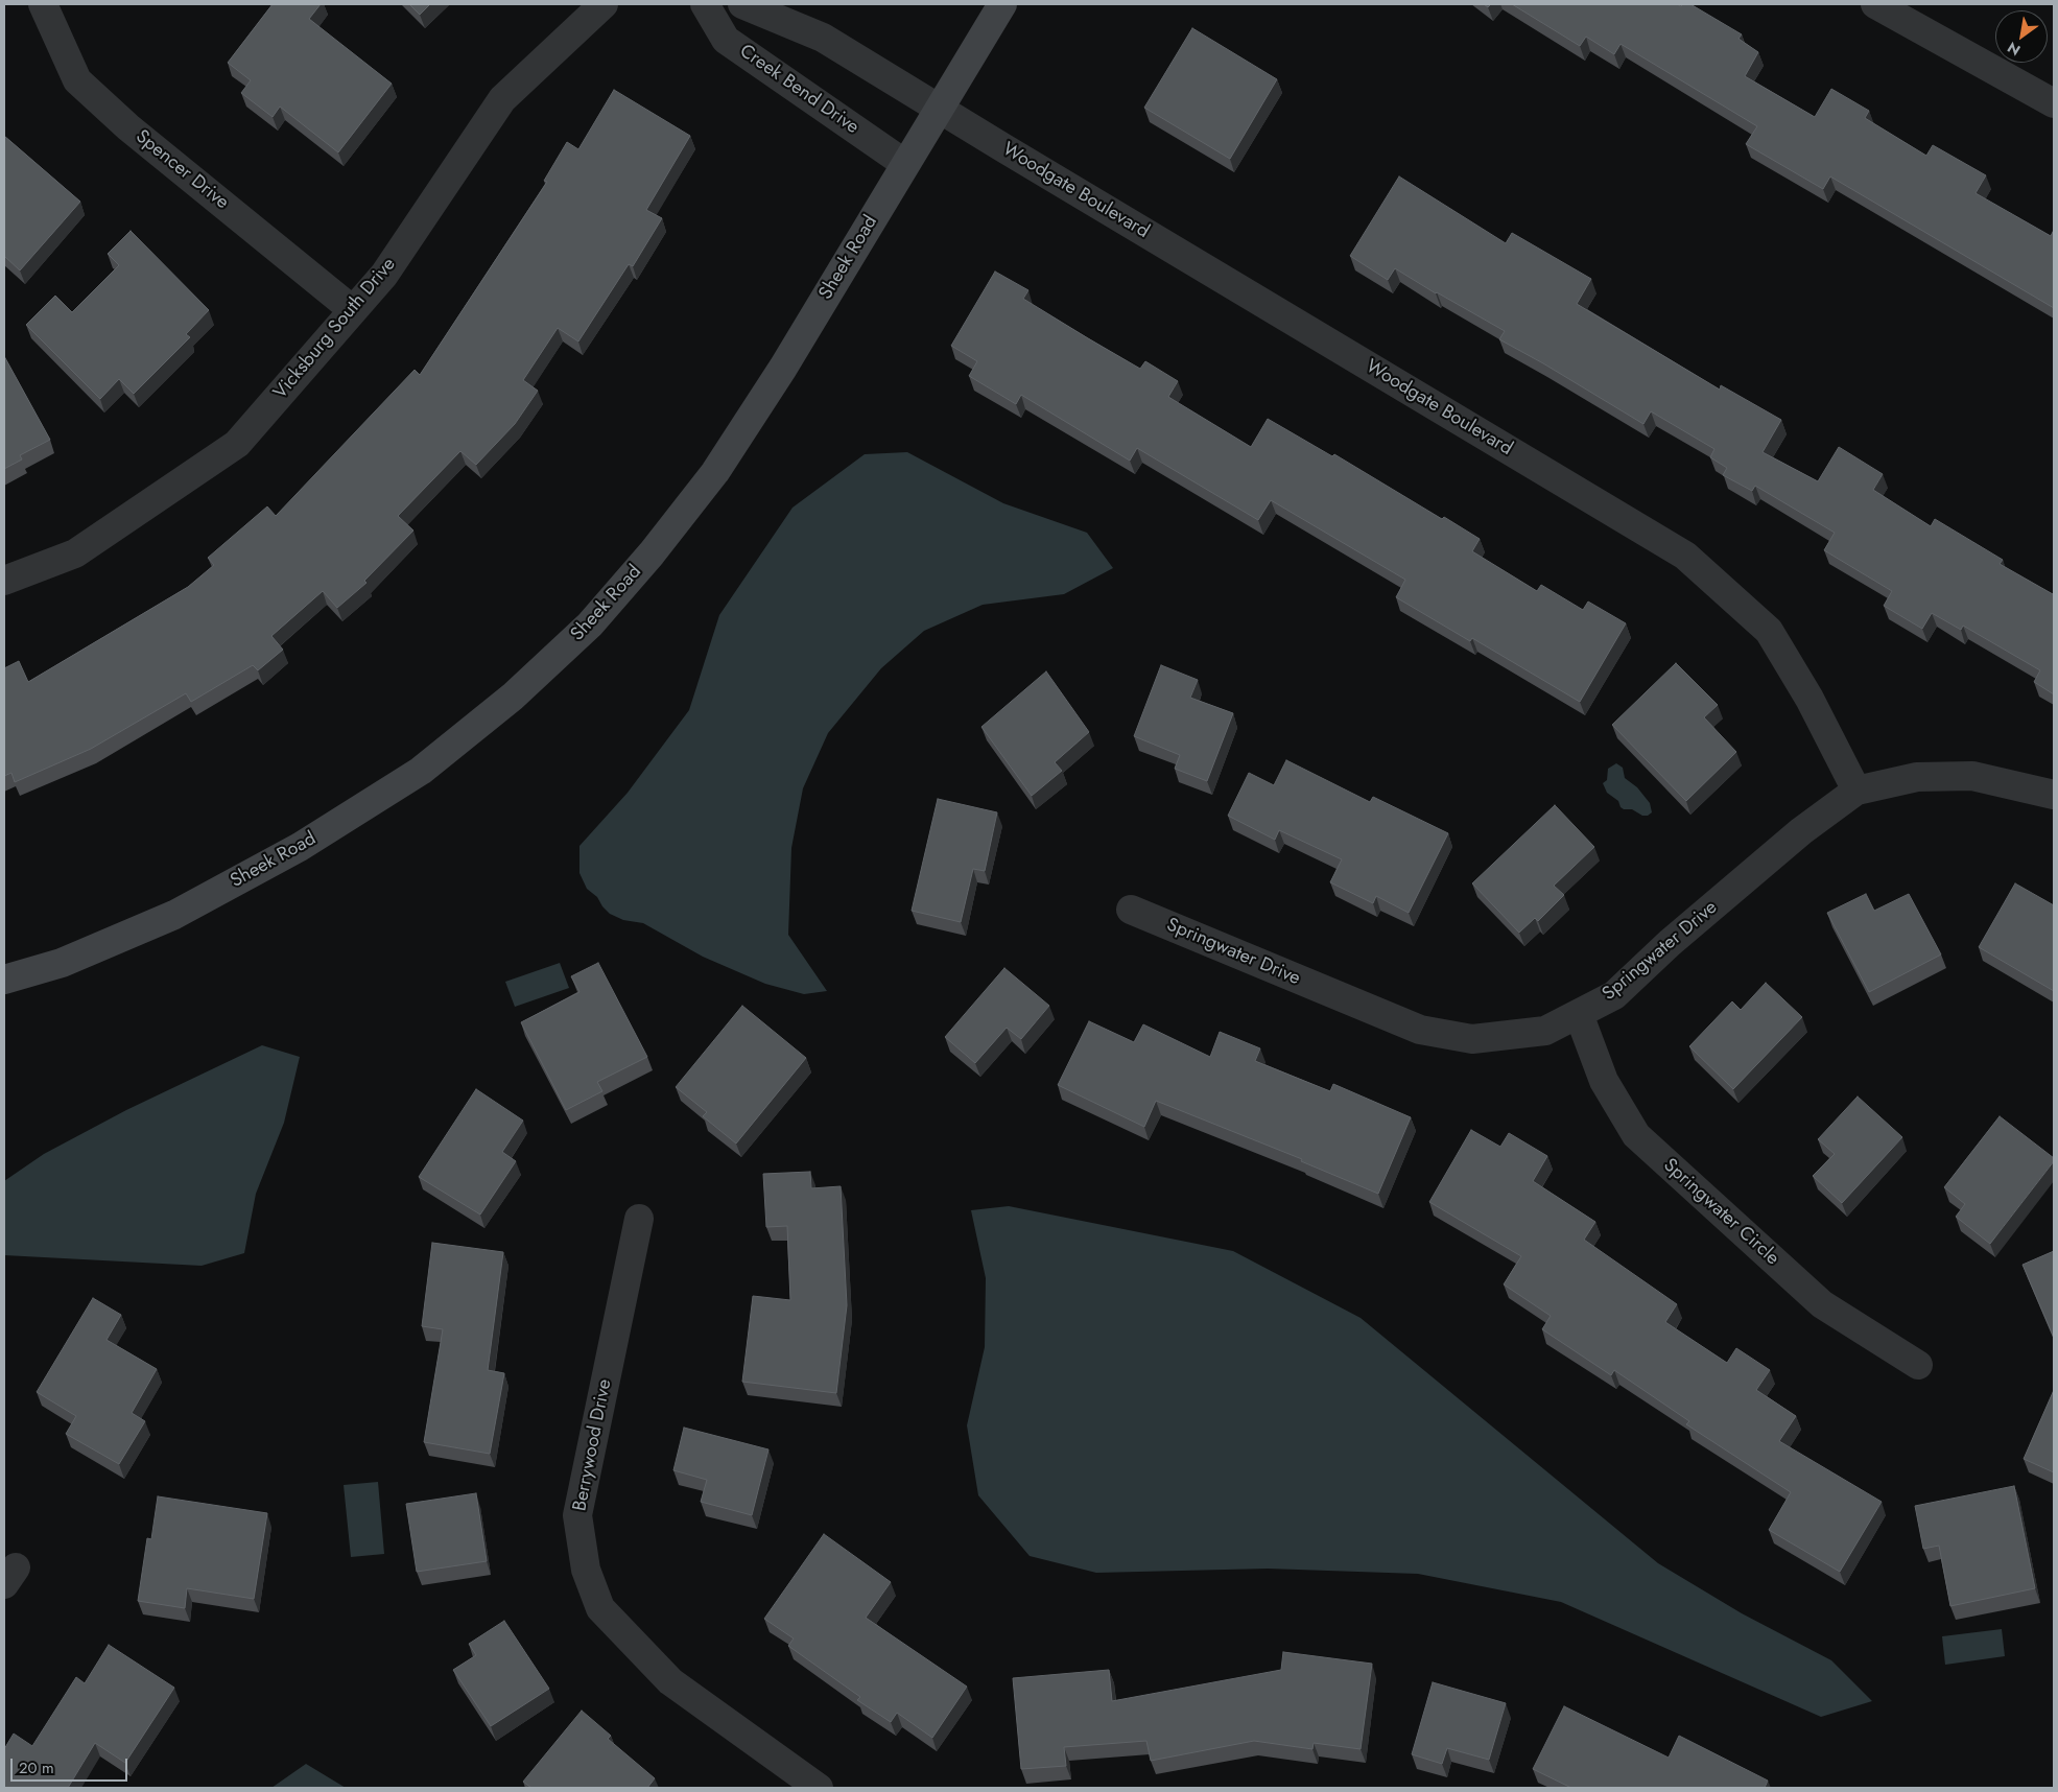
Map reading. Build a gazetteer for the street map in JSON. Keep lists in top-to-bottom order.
{
  "streets": {
    "street": [
      "Creek Bend Drive",
      "Spencer Drive",
      "Woodgate Boulevard",
      "Sheek Road",
      "Vicksburg South Drive",
      "Springwater Drive",
      "Springwater Circle",
      "Berrywood Drive"
    ]
  },
  "crossings": [
    ["Creek Bend Drive", "Sheek Road"],
    ["Spencer Drive", "Vicksburg South Drive"],
    ["Woodgate Boulevard", "Sheek Road"],
    ["Woodgate Boulevard", "Springwater Drive"],
    ["Springwater Drive", "Springwater Circle"]
  ],
  "scale_bar": "20 m",
  "north": "bottom left"
}
